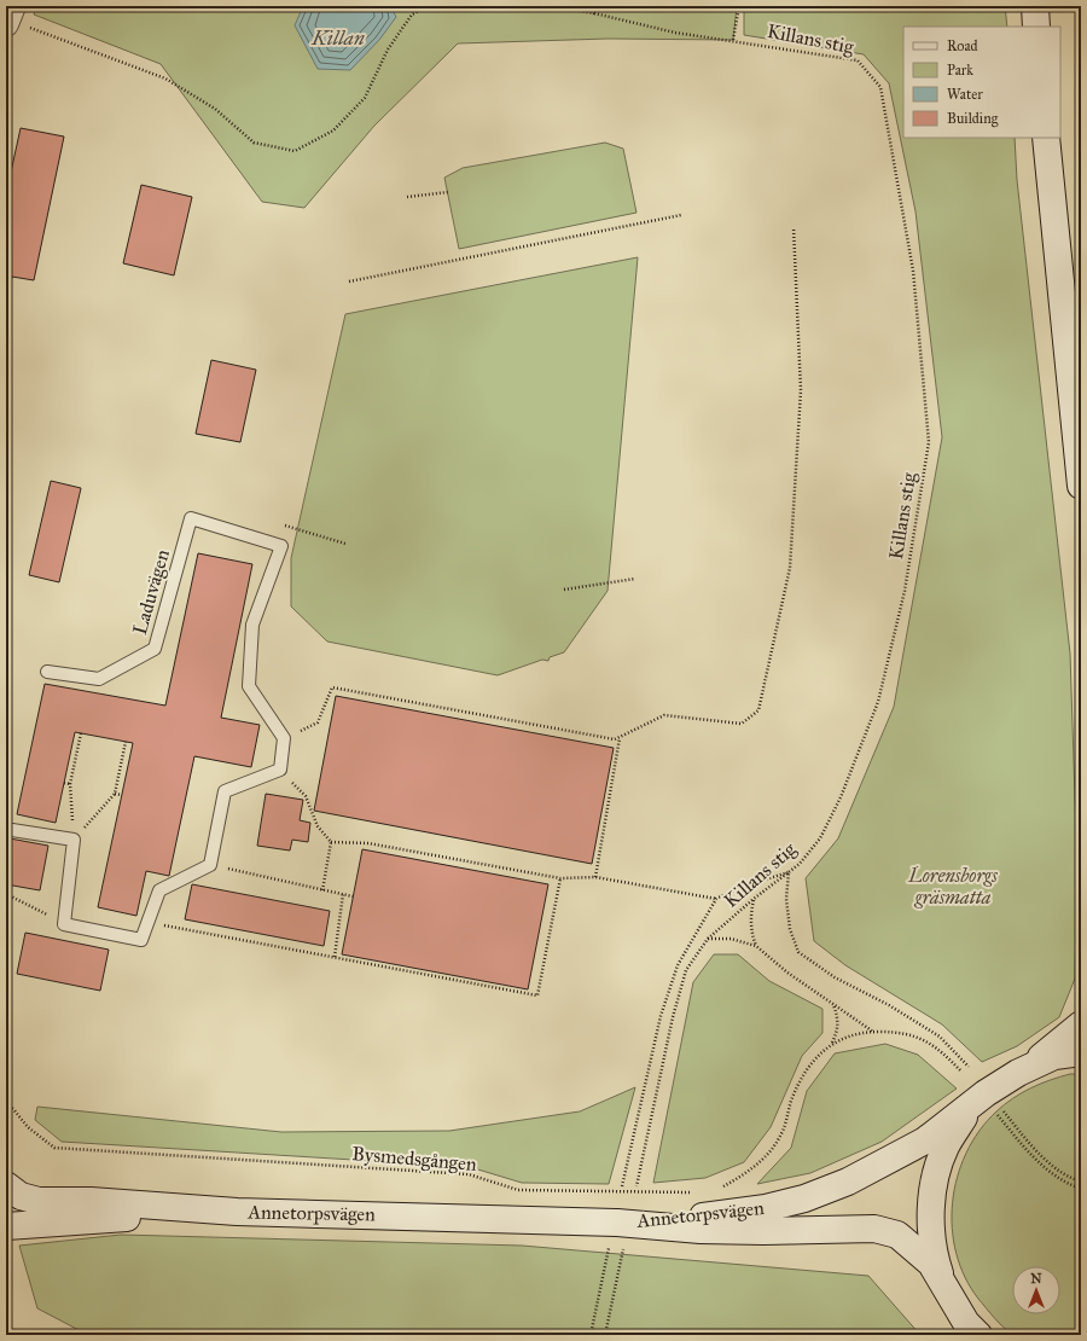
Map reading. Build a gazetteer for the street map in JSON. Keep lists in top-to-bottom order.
{
  "streets": {
    "main road": ["Annetorpsvägen"],
    "lane": ["Laduvägen"],
    "path": ["Killans stig", "Bysmedsgången"]
  },
  "water": ["Killan"],
  "parks": ["Lorensborgs gräsmatta"],
  "legend": [
    "Road",
    "Park",
    "Water",
    "Building"
  ],
  "north": "top"
}
